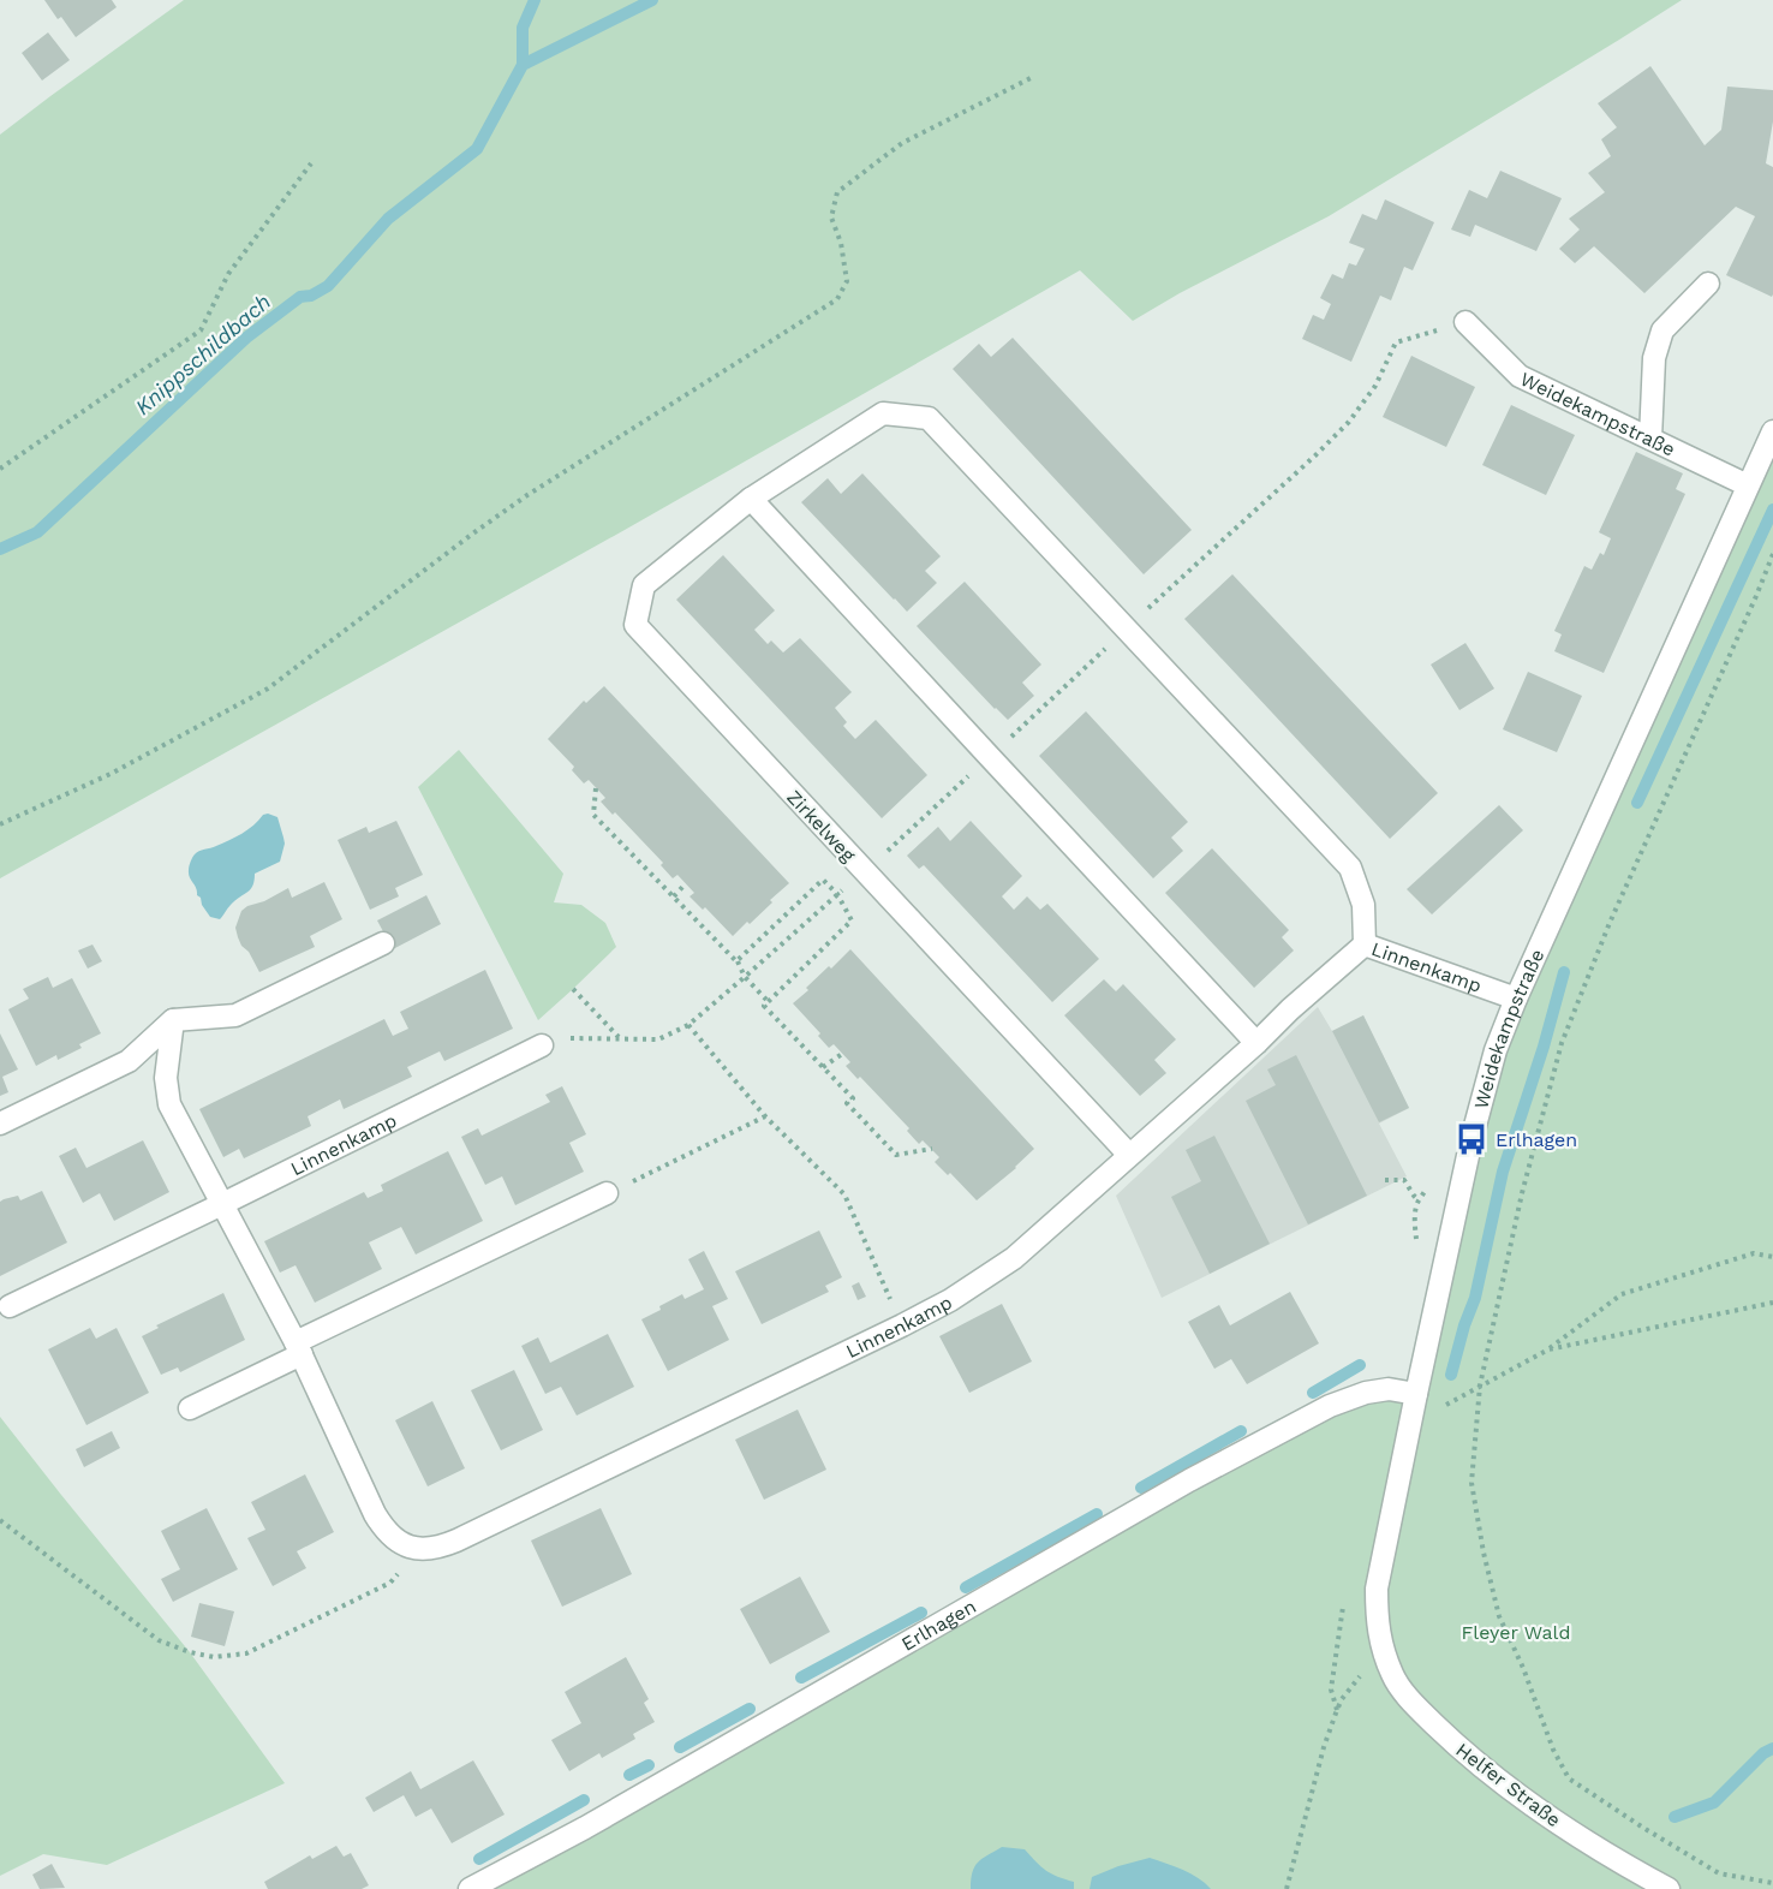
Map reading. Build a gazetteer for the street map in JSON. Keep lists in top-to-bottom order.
{
  "streets": {
    "street": [
      "Weidekampstraße",
      "Zirkelweg",
      "Linnenkamp",
      "Erlhagen",
      "Helfer Straße"
    ]
  },
  "crossings": [
    ["Weidekampstraße", "Linnenkamp"],
    ["Weidekampstraße", "Erlhagen"],
    ["Weidekampstraße", "Helfer Straße"],
    ["Zirkelweg", "Linnenkamp"]
  ],
  "water": ["Knippschildbach"],
  "parks": ["Fleyer Wald"],
  "places": {
    "bus stop": ["Erlhagen"]
  }
}
